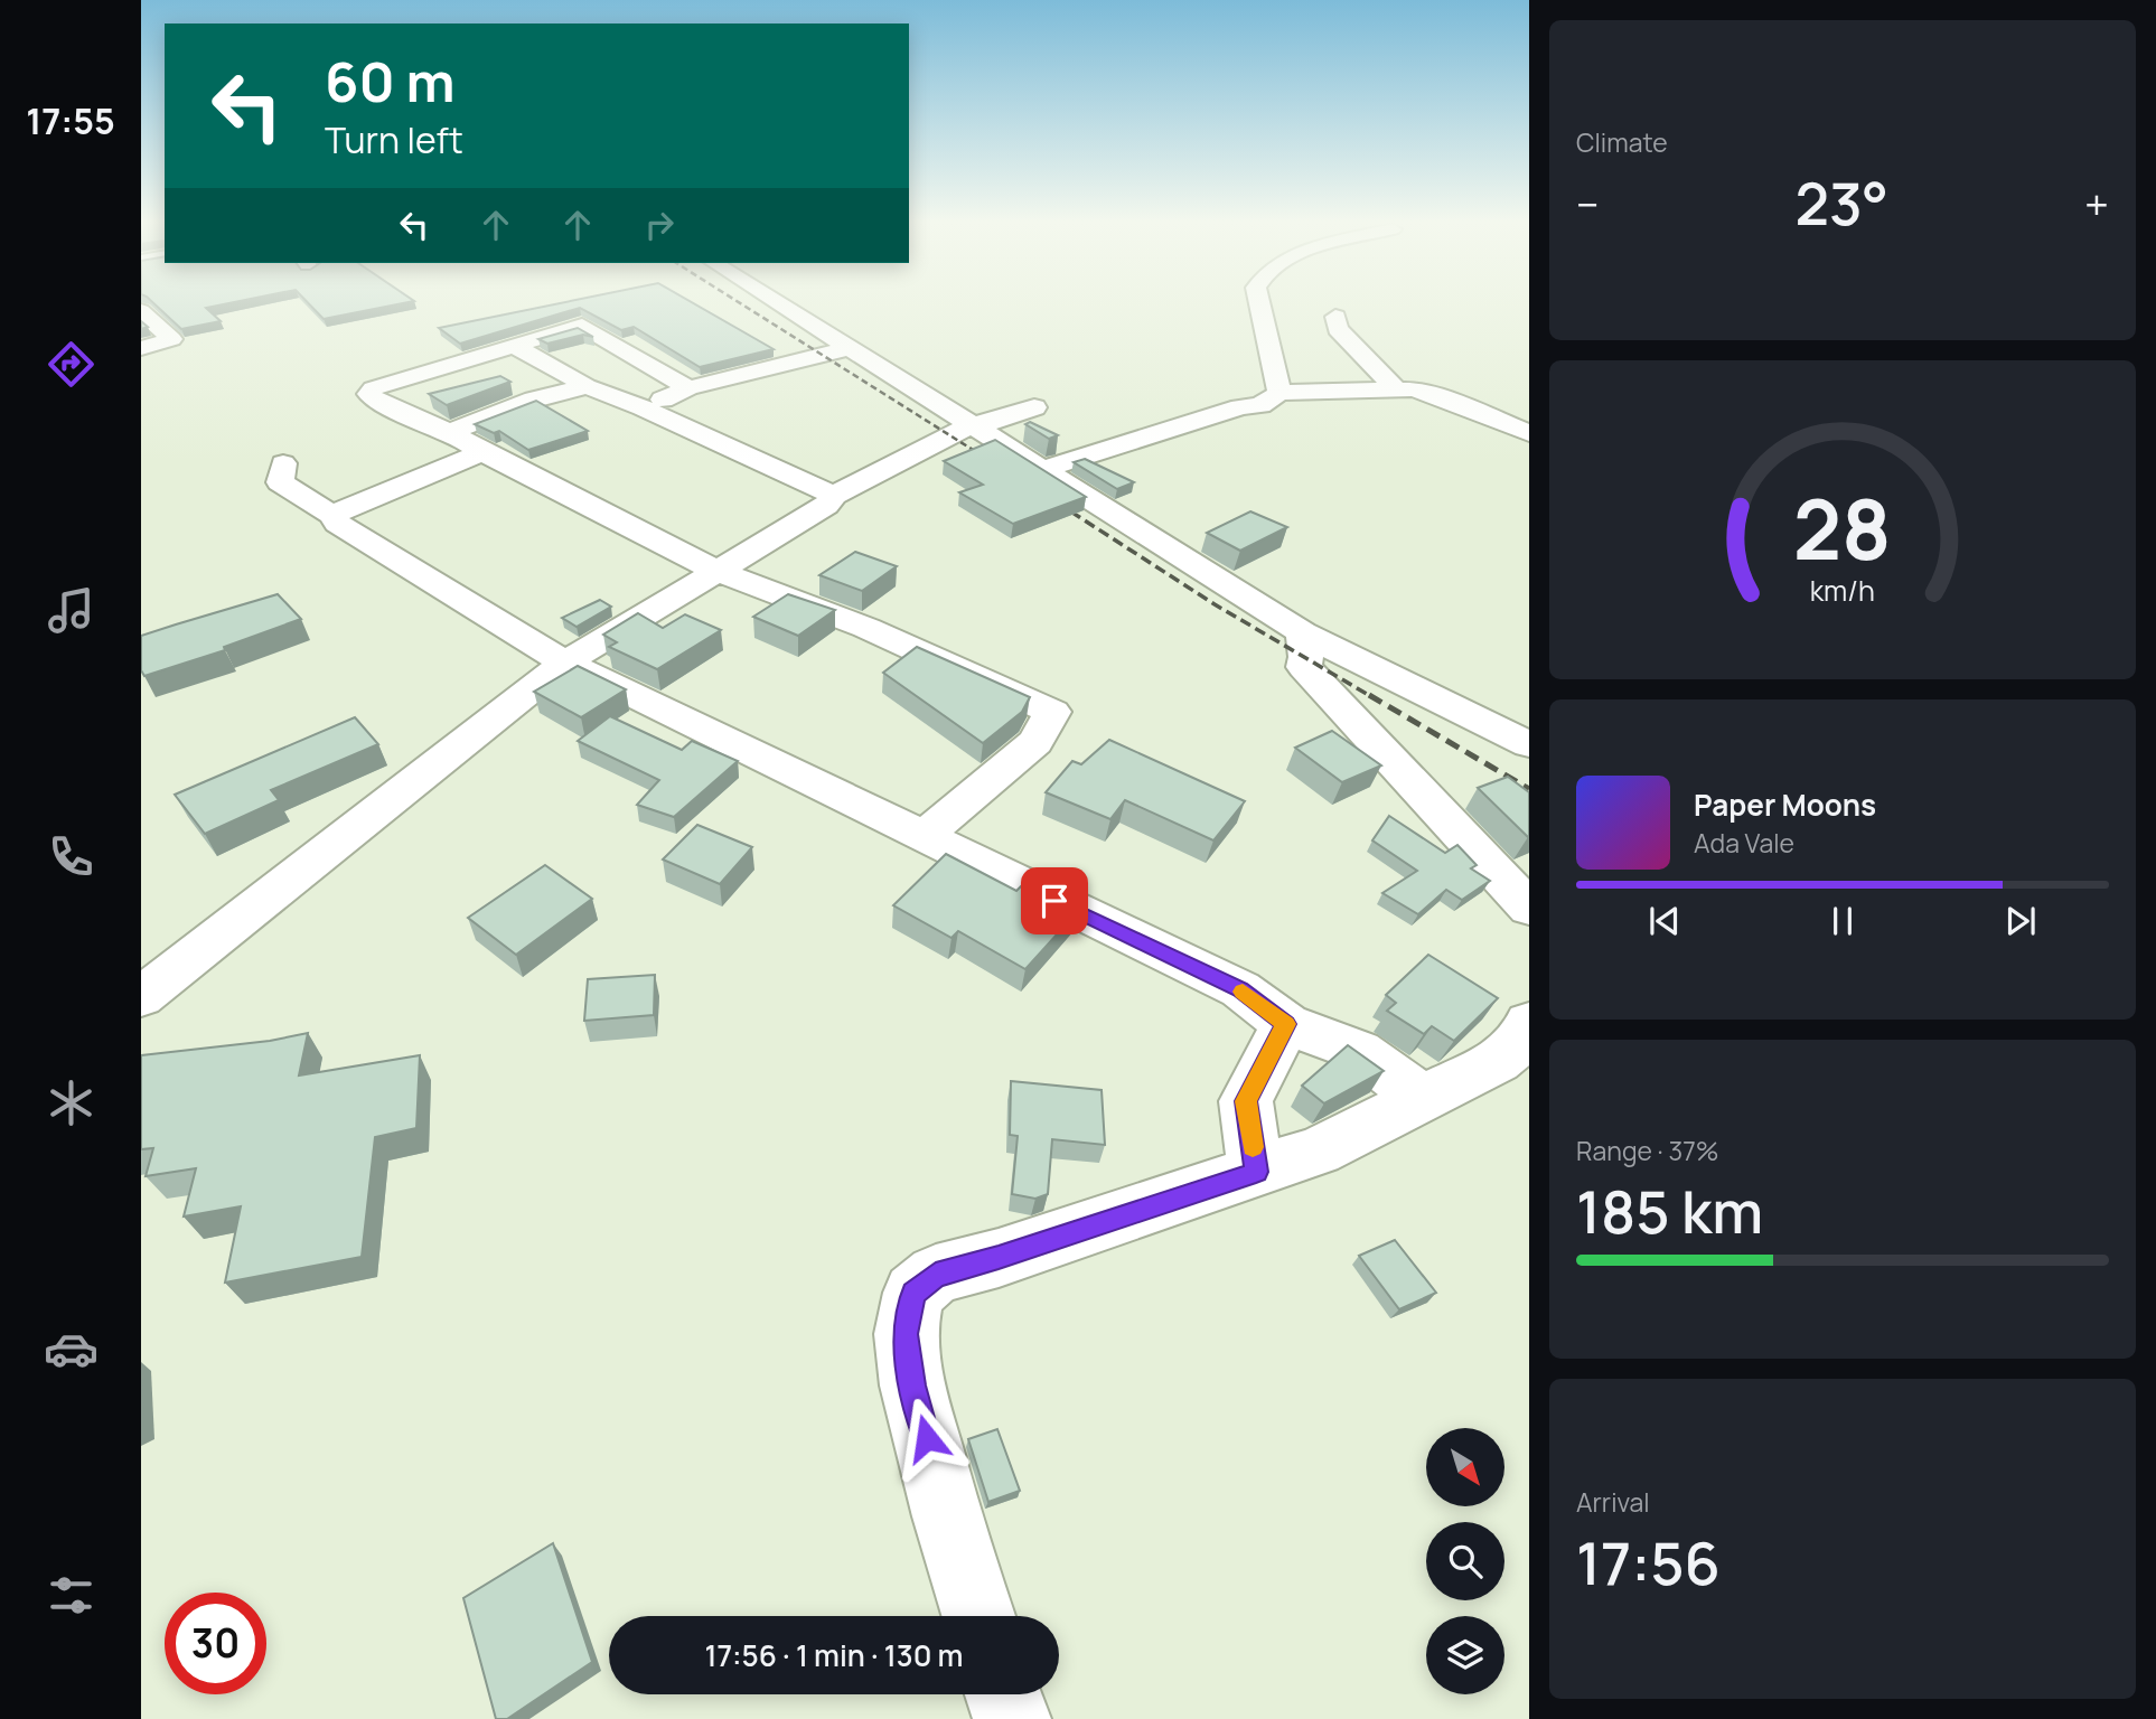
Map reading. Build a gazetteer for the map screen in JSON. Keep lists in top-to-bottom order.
{
  "north": "bottom right",
  "page": {
    "tabs": "17:55",
    "tile": [
      "Climate",
      ["Range · 37%", "185 km"],
      ["Arrival", "17:56"]
    ],
    "turn": ["60 m", "Turn left"],
    "heat": ["−", "23°", "+"],
    "song": ["Paper Moons", "Ada Vale"],
    "limit": "30",
    "trip": "17:56 · 1 min · 130 m",
    "gauge": ["28", "km/h"]
  }
}
